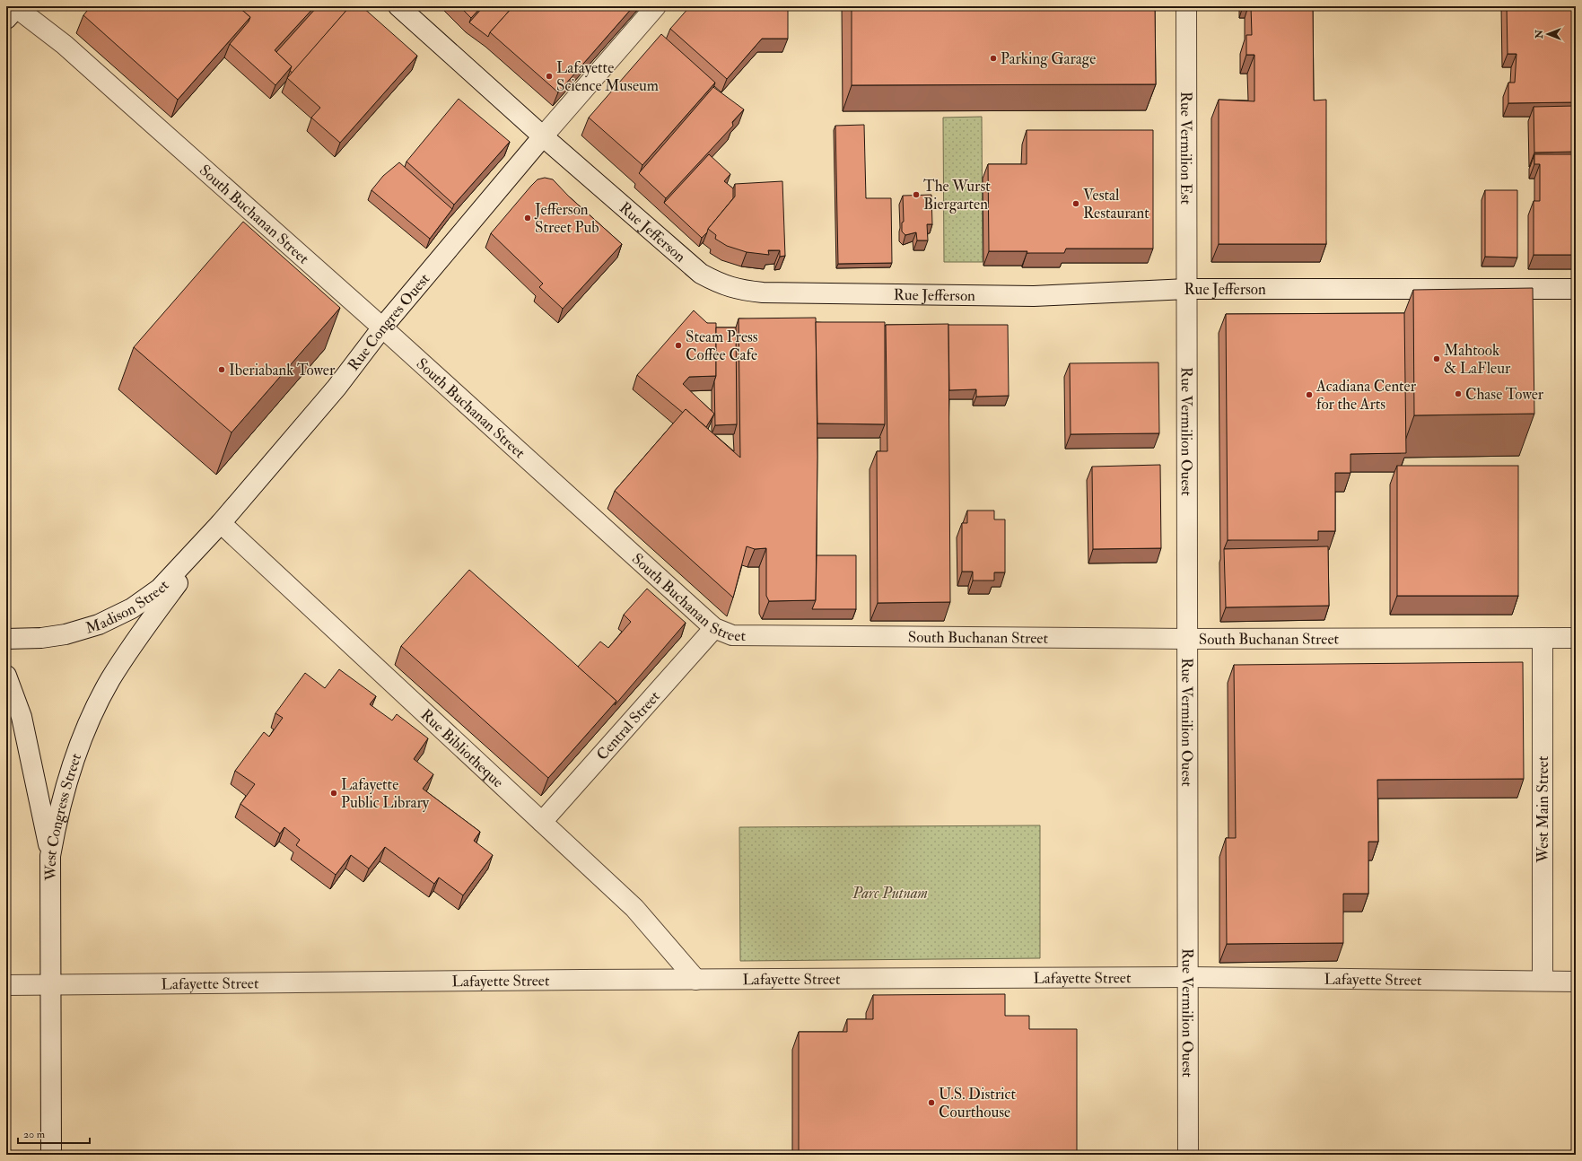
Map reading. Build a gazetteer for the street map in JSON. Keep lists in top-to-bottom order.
{
  "streets": {
    "street": [
      "Rue Vermilion Est",
      "South Buchanan Street",
      "Rue Jefferson",
      "Rue Congres Ouest",
      "Rue Vermilion Ouest",
      "Madison Street",
      "Central Street",
      "Rue Bibliotheque",
      "West Main Street",
      "West Congress Street",
      "Lafayette Street"
    ]
  },
  "crossings": [
    ["Rue Vermilion Est", "Rue Jefferson"],
    ["Rue Vermilion Est", "Rue Vermilion Ouest"],
    ["South Buchanan Street", "Rue Congres Ouest"],
    ["South Buchanan Street", "Rue Vermilion Ouest"],
    ["South Buchanan Street", "Central Street"],
    ["South Buchanan Street", "West Main Street"],
    ["Rue Jefferson", "Rue Congres Ouest"],
    ["Rue Jefferson", "Rue Vermilion Ouest"],
    ["Rue Congres Ouest", "Madison Street"],
    ["Rue Congres Ouest", "Rue Bibliotheque"],
    ["Rue Congres Ouest", "West Congress Street"],
    ["Rue Vermilion Ouest", "Lafayette Street"],
    ["Madison Street", "Rue Bibliotheque"],
    ["Madison Street", "West Congress Street"],
    ["Central Street", "Rue Bibliotheque"],
    ["Rue Bibliotheque", "West Congress Street"],
    ["Rue Bibliotheque", "Lafayette Street"],
    ["West Main Street", "Lafayette Street"],
    ["West Congress Street", "Lafayette Street"]
  ],
  "parks": ["Parc Putnam"],
  "places": [
    "Parking Garage",
    "Lafayette Science Museum",
    "The Wurst Biergarten",
    "Vestal Restaurant",
    "Jefferson Street Pub",
    "Steam Press Coffee Cafe",
    "Mahtook & LaFleur",
    "Iberiabank Tower",
    "Chase Tower",
    "Acadiana Center for the Arts",
    "Lafayette Public Library",
    "U.S. District Courthouse"
  ],
  "scale_bar": "20 m",
  "north": "left"
}
